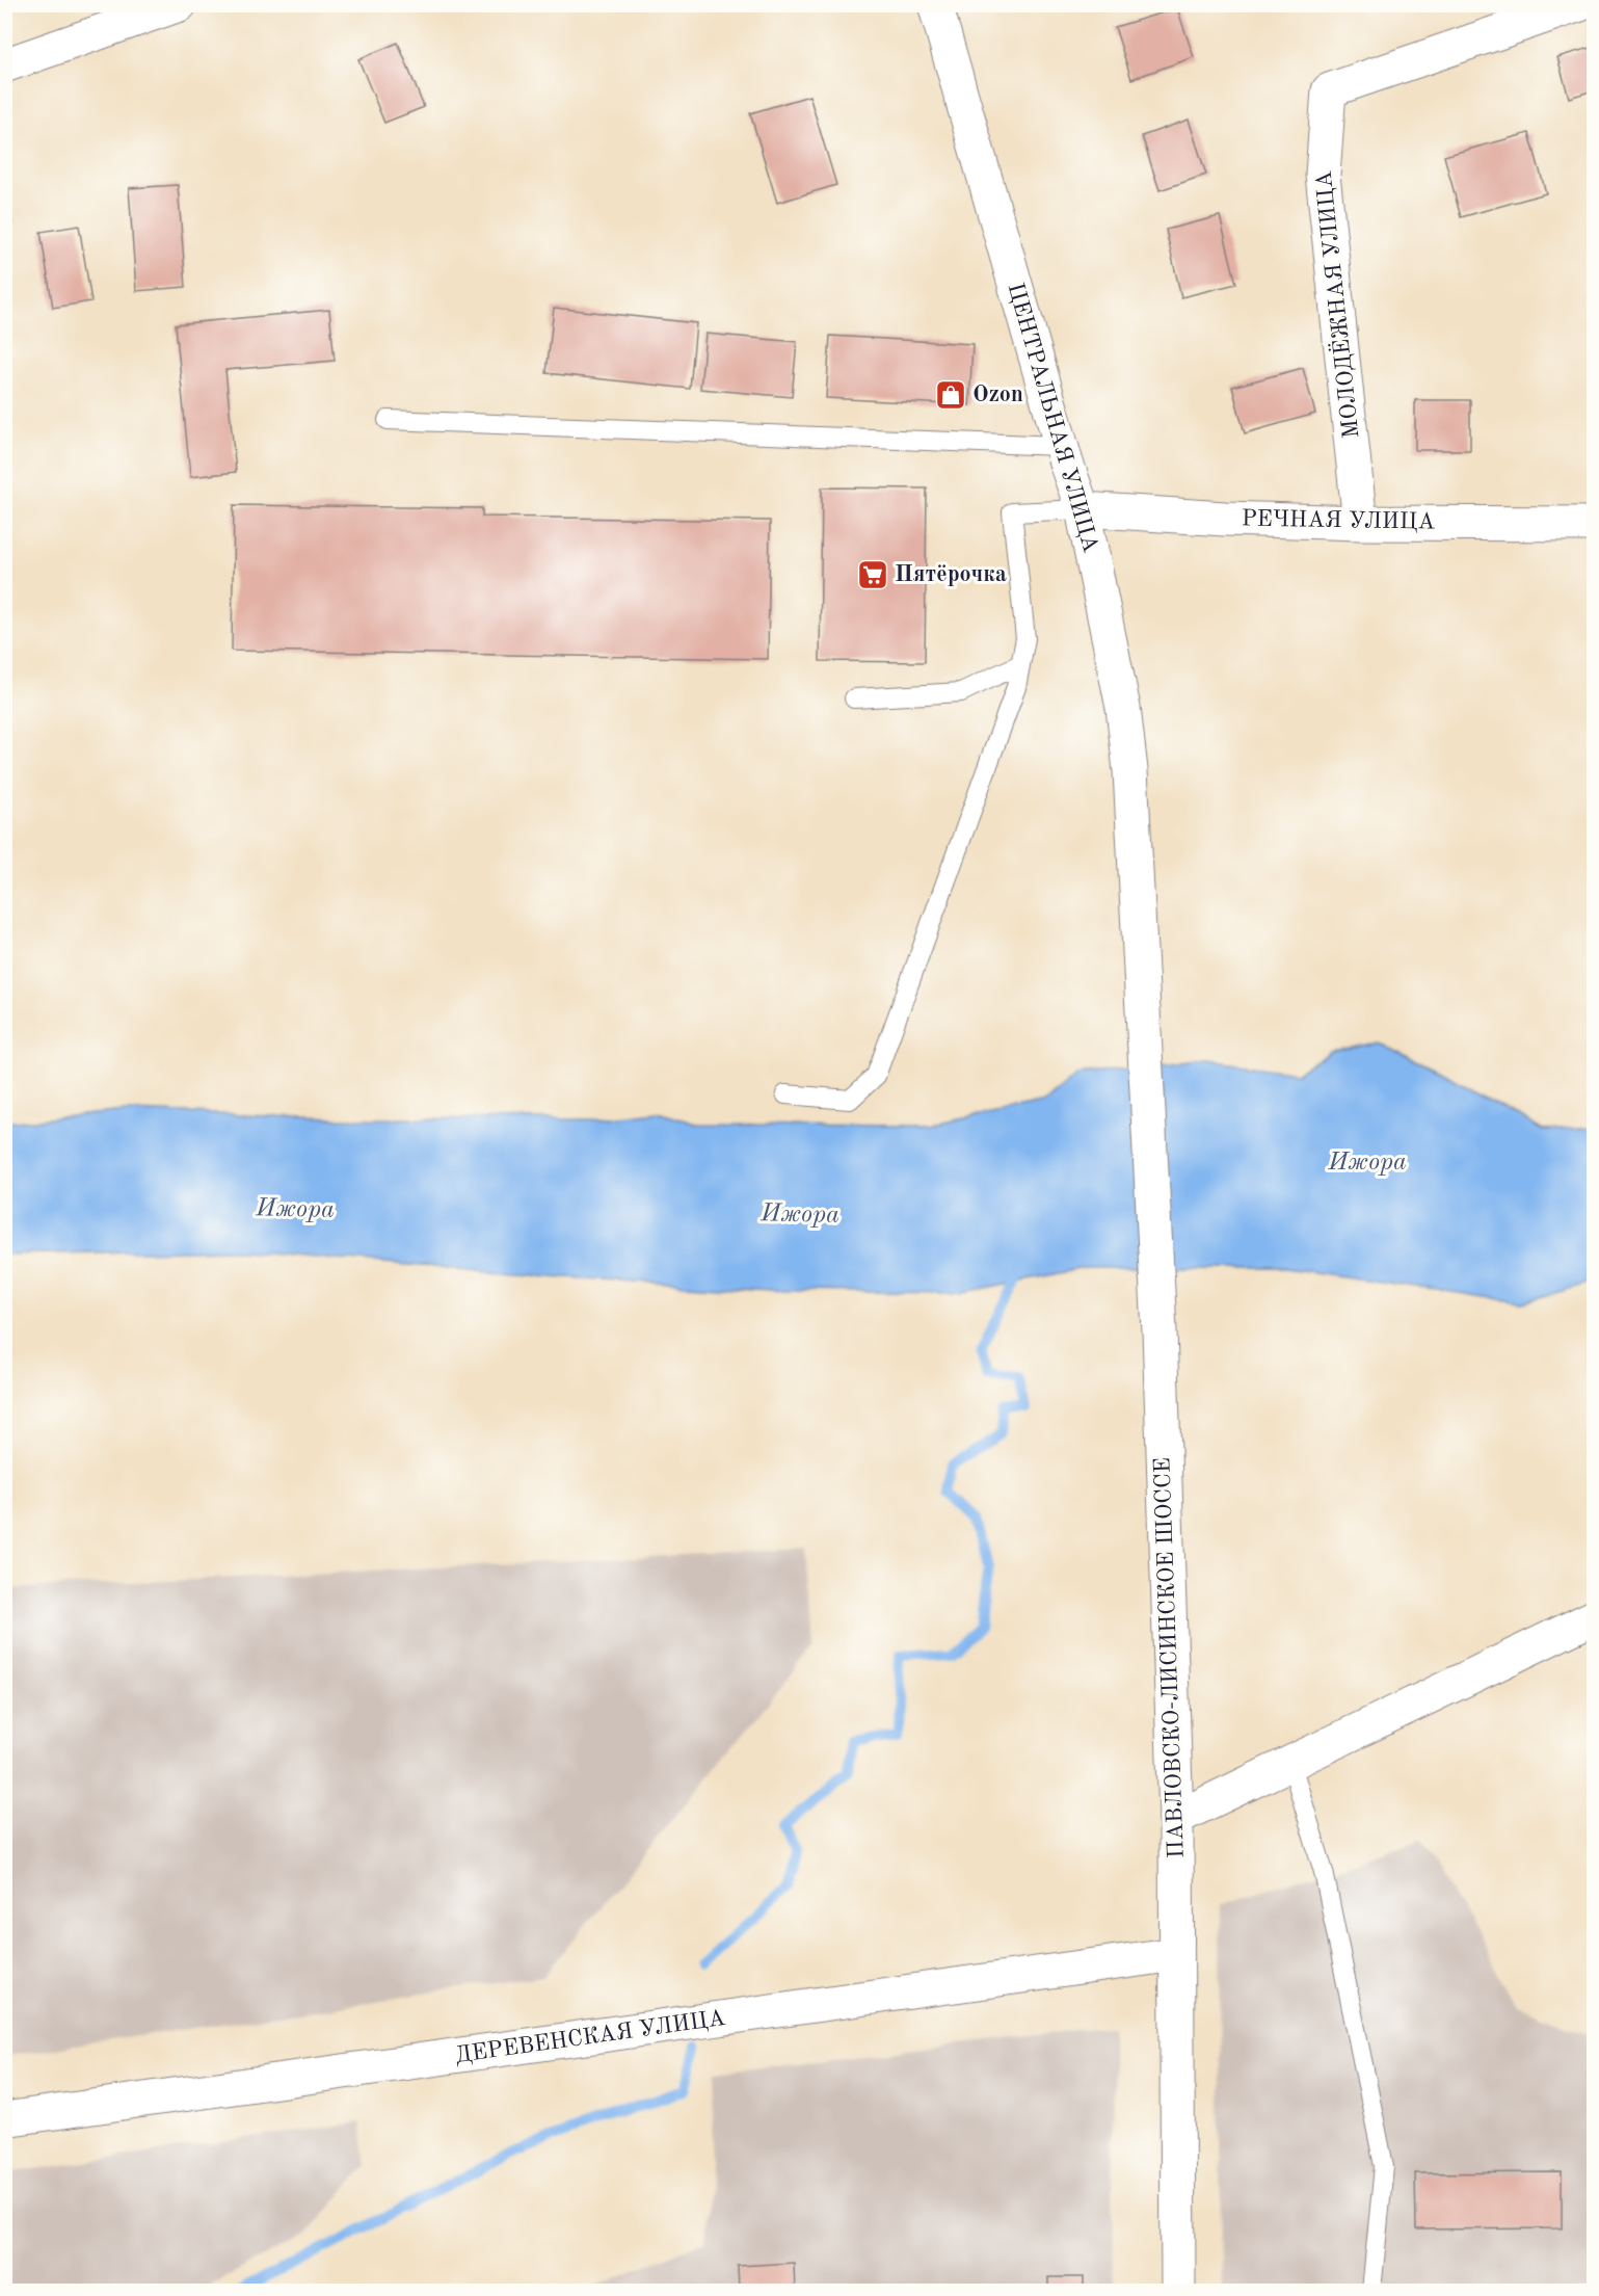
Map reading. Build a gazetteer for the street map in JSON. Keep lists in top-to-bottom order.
{
  "streets": {
    "street": [
      "МОЛОДЁЖНАЯ УЛИЦА",
      "ЦЕНТРАЛЬНАЯ УЛИЦА",
      "РЕЧНАЯ УЛИЦА",
      "ПАВЛОВСКО-ЛИСИНСКОЕ ШОССЕ",
      "ДЕРЕВЕНСКАЯ УЛИЦА"
    ]
  },
  "crossings": [
    ["МОЛОДЁЖНАЯ УЛИЦА", "РЕЧНАЯ УЛИЦА"],
    ["ЦЕНТРАЛЬНАЯ УЛИЦА", "РЕЧНАЯ УЛИЦА"],
    ["ЦЕНТРАЛЬНАЯ УЛИЦА", "ПАВЛОВСКО-ЛИСИНСКОЕ ШОССЕ"],
    ["ПАВЛОВСКО-ЛИСИНСКОЕ ШОССЕ", "ДЕРЕВЕНСКАЯ УЛИЦА"]
  ],
  "water": ["Ижора"],
  "places": {
    "shop": ["Ozon"],
    "supermarket": ["Пятёрочка"]
  }
}
